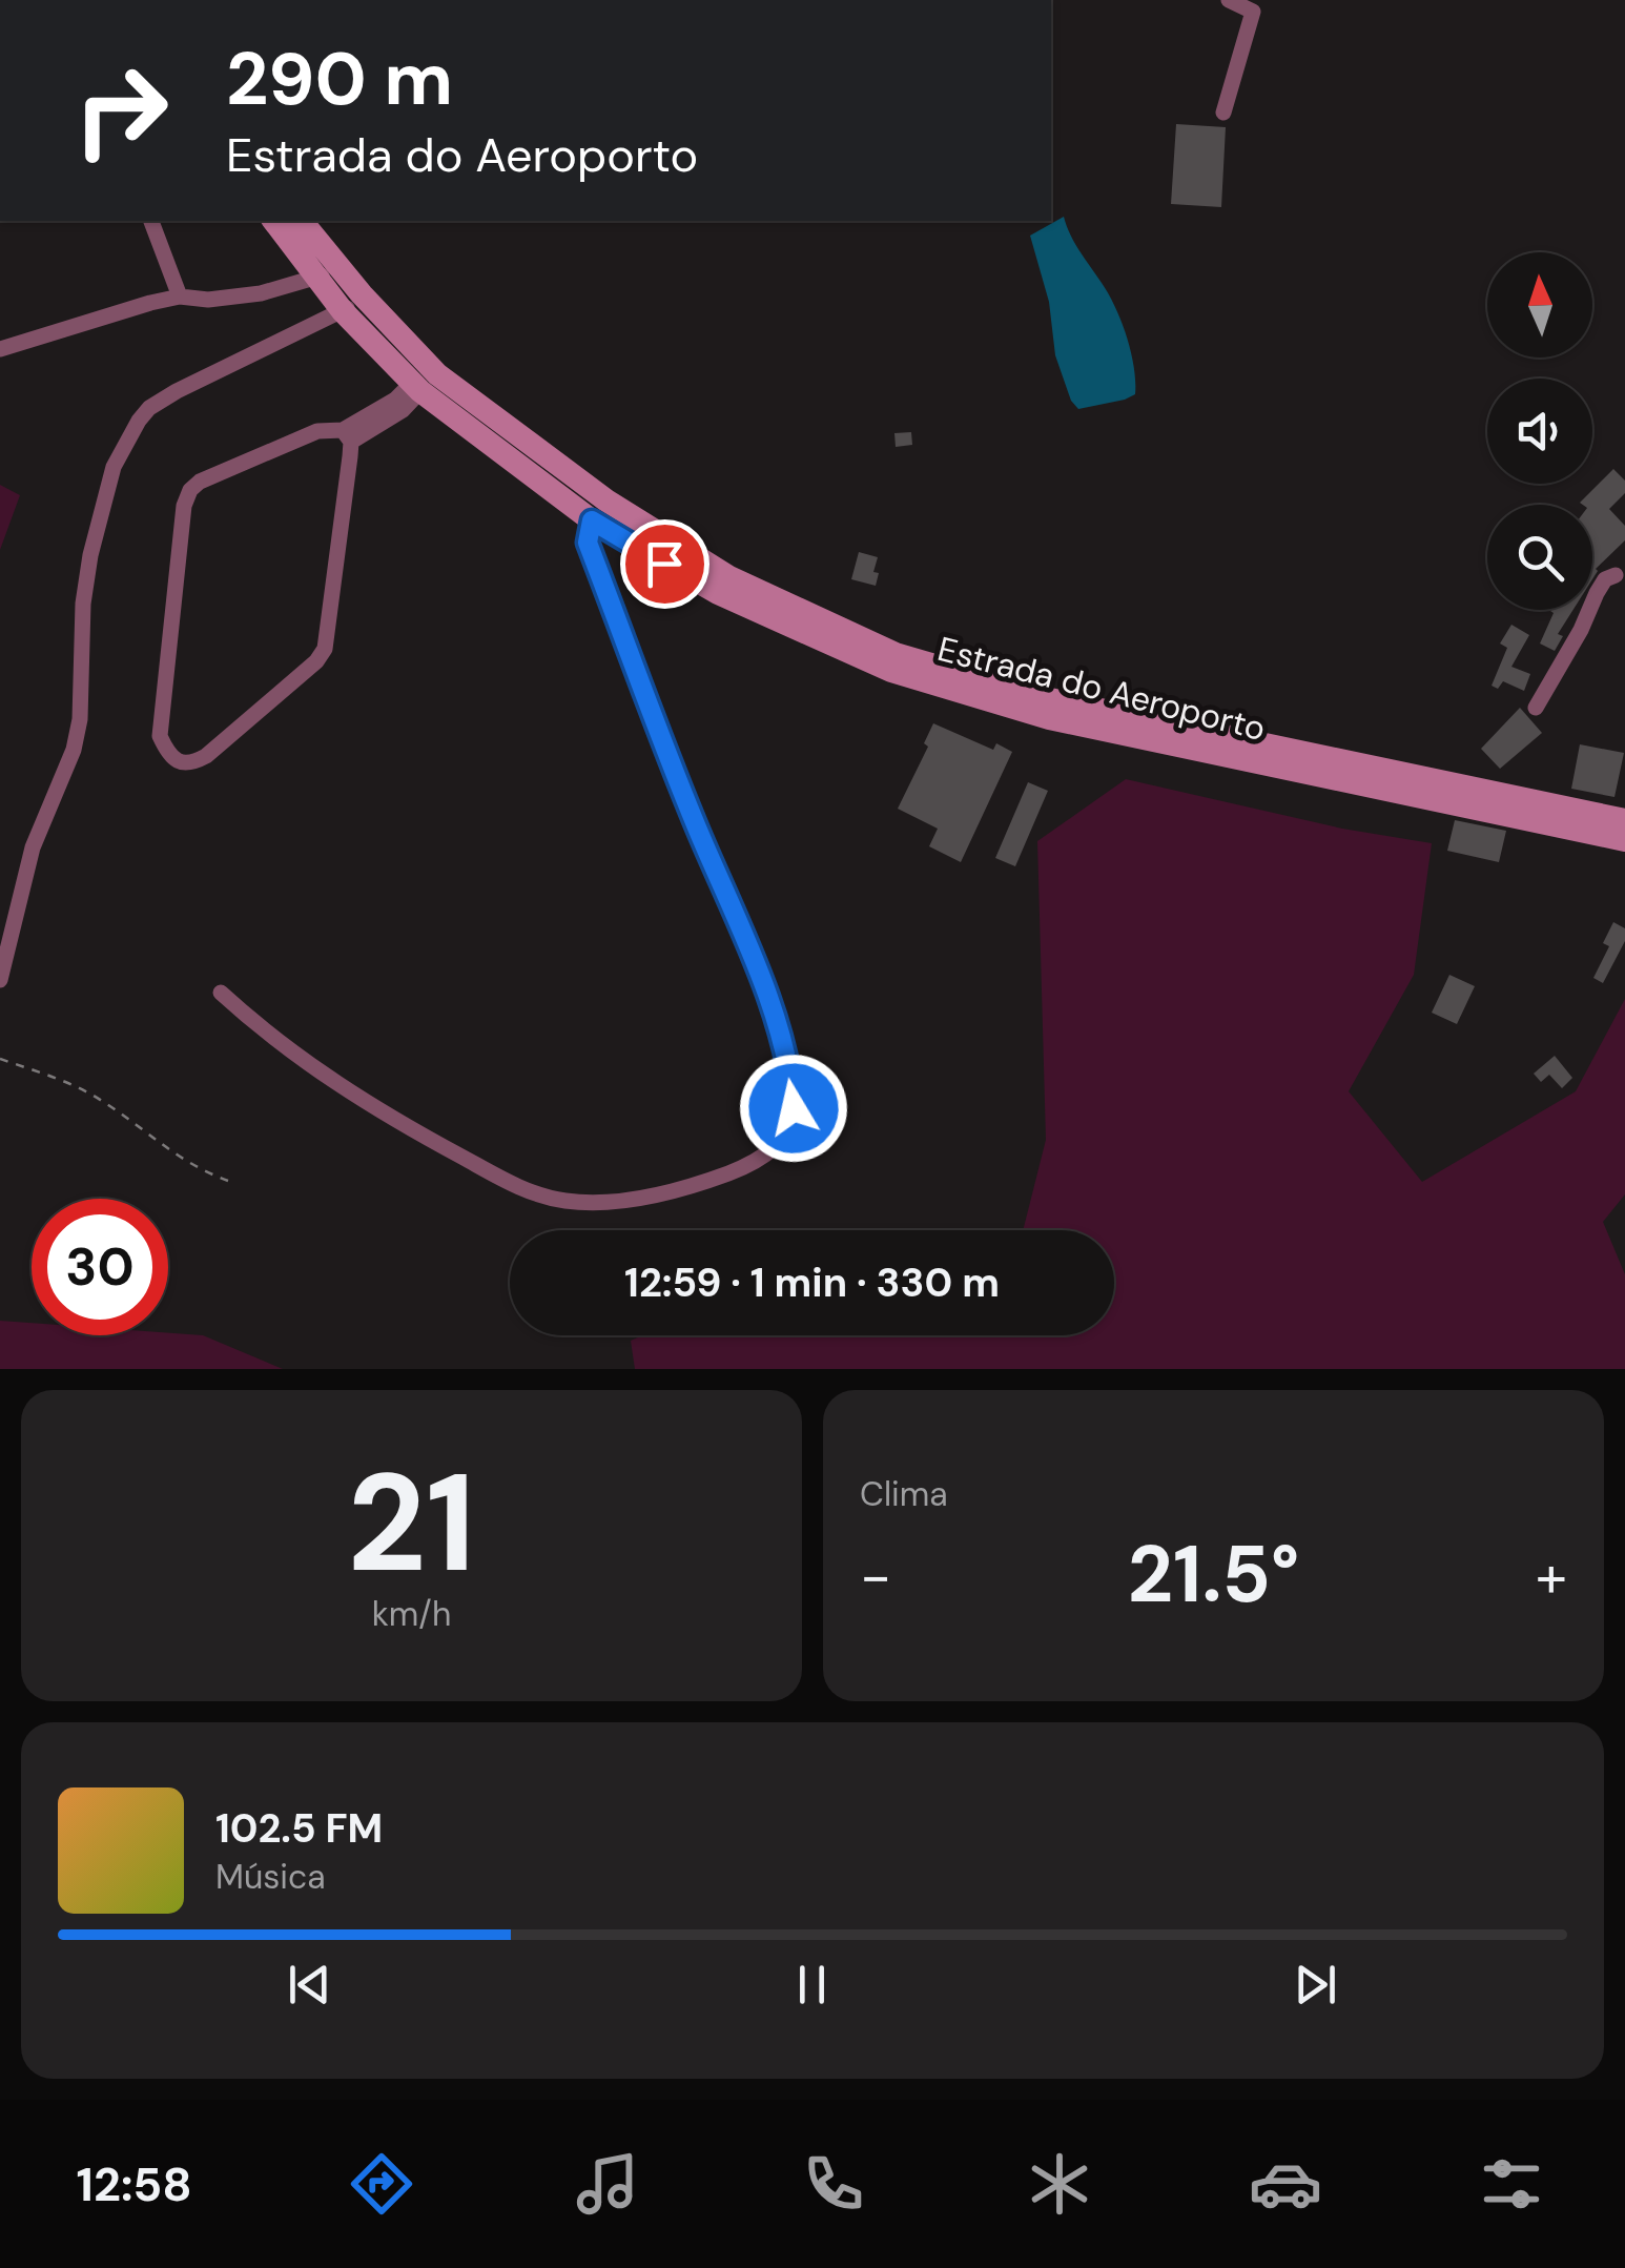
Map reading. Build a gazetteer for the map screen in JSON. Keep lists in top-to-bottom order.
{
  "streets": {
    "main road": ["Estrada do Aeroporto"]
  },
  "north": "top",
  "page": {
    "turn": ["290 m", "Estrada do Aeroporto"],
    "limit": "30",
    "trip": "12:59 · 1 min · 330 m",
    "tile": [
      ["21", "km/h"],
      "Clima"
    ],
    "heat": ["−", "21.5°", "+"],
    "song": ["102.5 FM", "Música"],
    "tabs": "12:58"
  }
}
